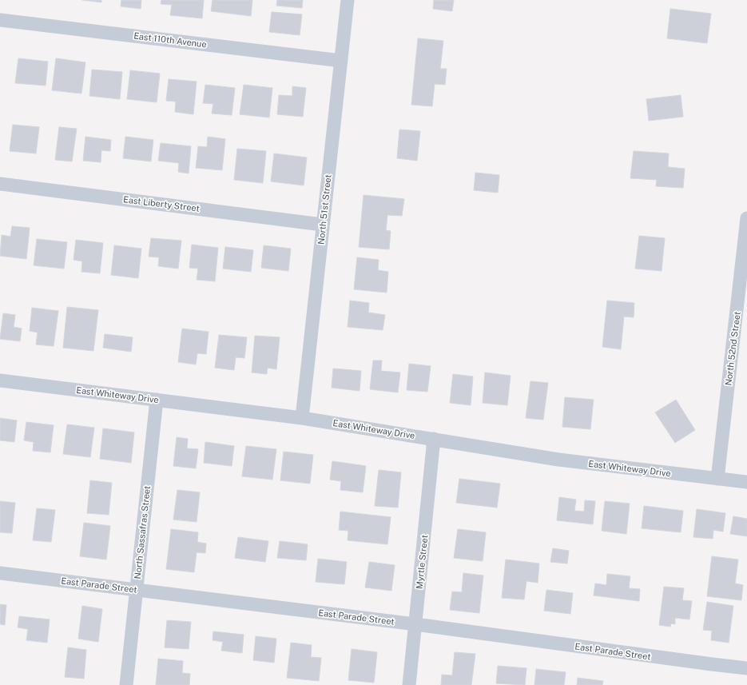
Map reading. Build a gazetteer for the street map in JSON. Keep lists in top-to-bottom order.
{
  "streets": {
    "street": [
      "East 110th Avenue",
      "East Liberty Street",
      "North 51st Street",
      "North 52nd Street",
      "East Whiteway Drive",
      "North Sassafras Street",
      "Myrtle Street",
      "East Parade Street"
    ]
  },
  "crossings": [
    ["East 110th Avenue", "North 51st Street"],
    ["East Liberty Street", "North 51st Street"],
    ["North 51st Street", "East Whiteway Drive"],
    ["North 52nd Street", "East Whiteway Drive"],
    ["East Whiteway Drive", "North Sassafras Street"],
    ["East Whiteway Drive", "Myrtle Street"],
    ["North Sassafras Street", "East Parade Street"],
    ["Myrtle Street", "East Parade Street"]
  ]
}
